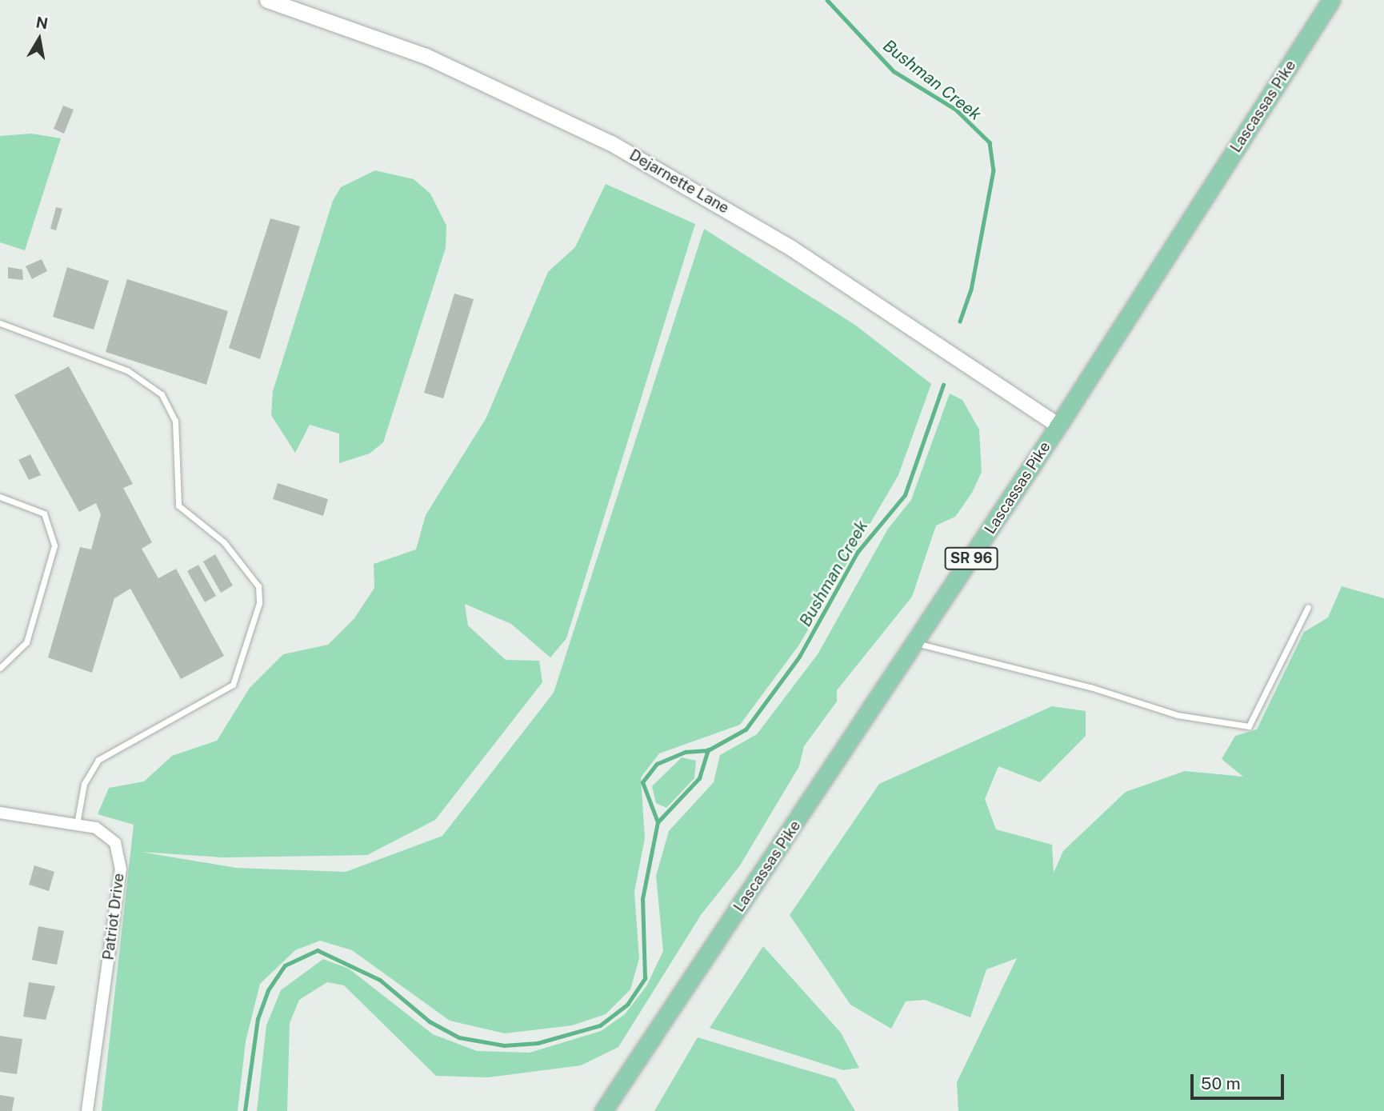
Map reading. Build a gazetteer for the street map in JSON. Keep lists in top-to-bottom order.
{
  "streets": {
    "main road": ["Lascassas Pike", "Dejarnette Lane", "SR 96"],
    "street": ["Patriot Drive"]
  },
  "crossings": [
    ["Lascassas Pike", "Dejarnette Lane"]
  ],
  "water": ["Bushman Creek"],
  "scale_bar": "50 m",
  "north": "top"
}
